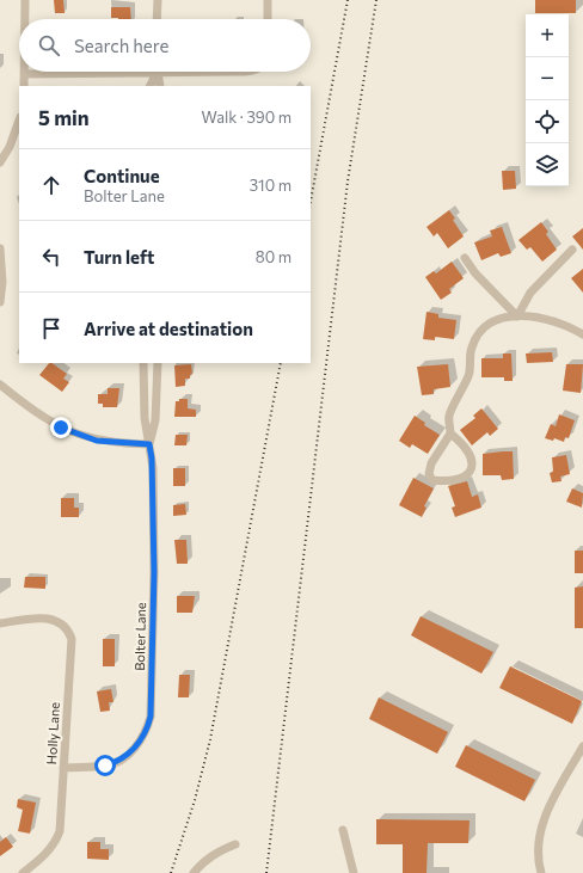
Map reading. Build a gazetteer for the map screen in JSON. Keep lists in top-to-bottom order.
{
  "streets": {
    "street": ["Bolter Lane", "Holly Lane"]
  },
  "crossings": [
    ["Bolter Lane", "Holly Lane"]
  ],
  "page": {
    "map_buttons": ["+", "−"],
    "search": "Search here",
    "heading": ["5 min", "Walk · 390 m"],
    "list": [
      ["Continue", "Bolter Lane", "310 m"],
      ["Turn left", "80 m"],
      "Arrive at destination"
    ]
  }
}
